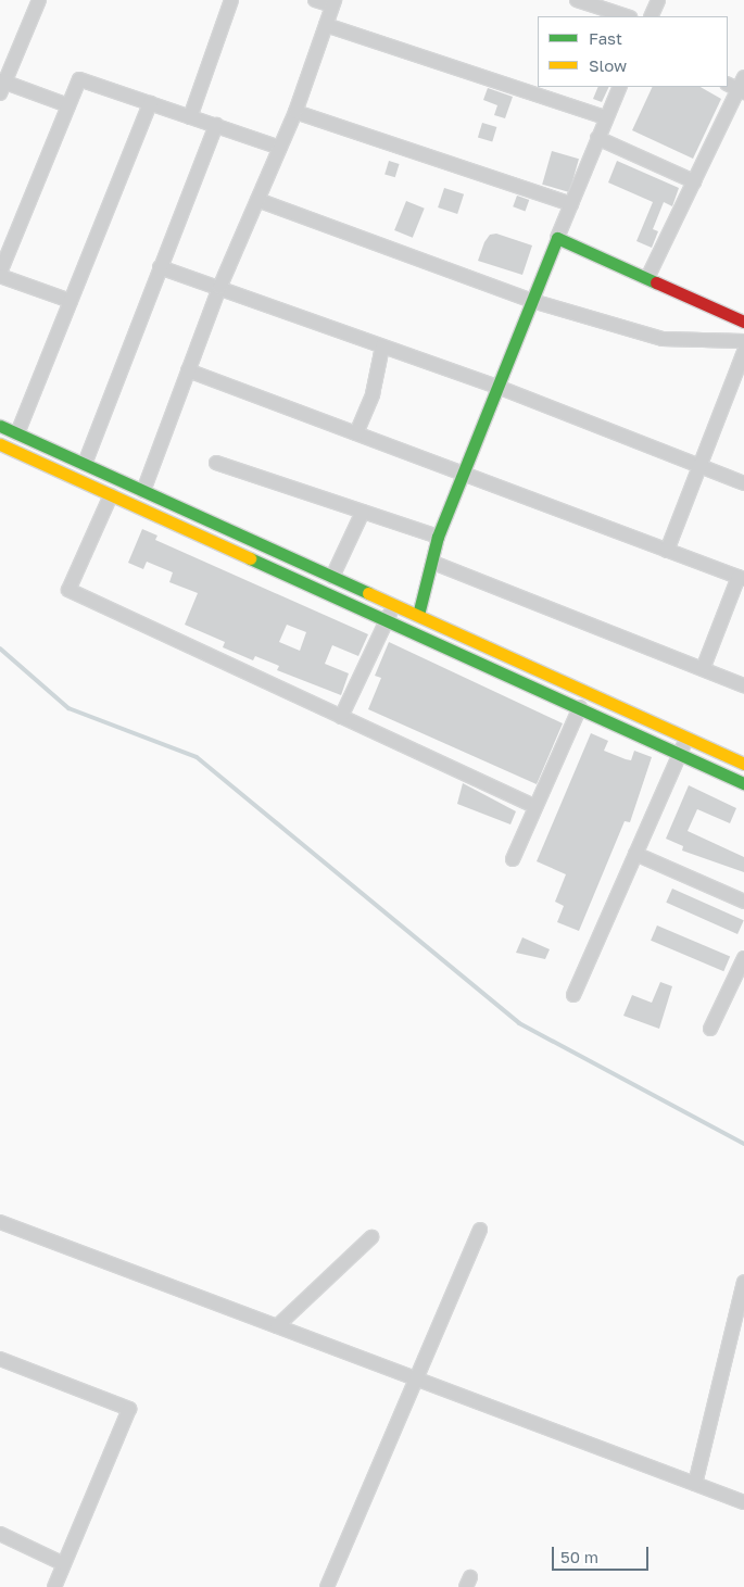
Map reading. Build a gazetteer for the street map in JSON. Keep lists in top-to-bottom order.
{
  "legend": ["Fast", "Slow"],
  "scale_bar": "50 m"
}
